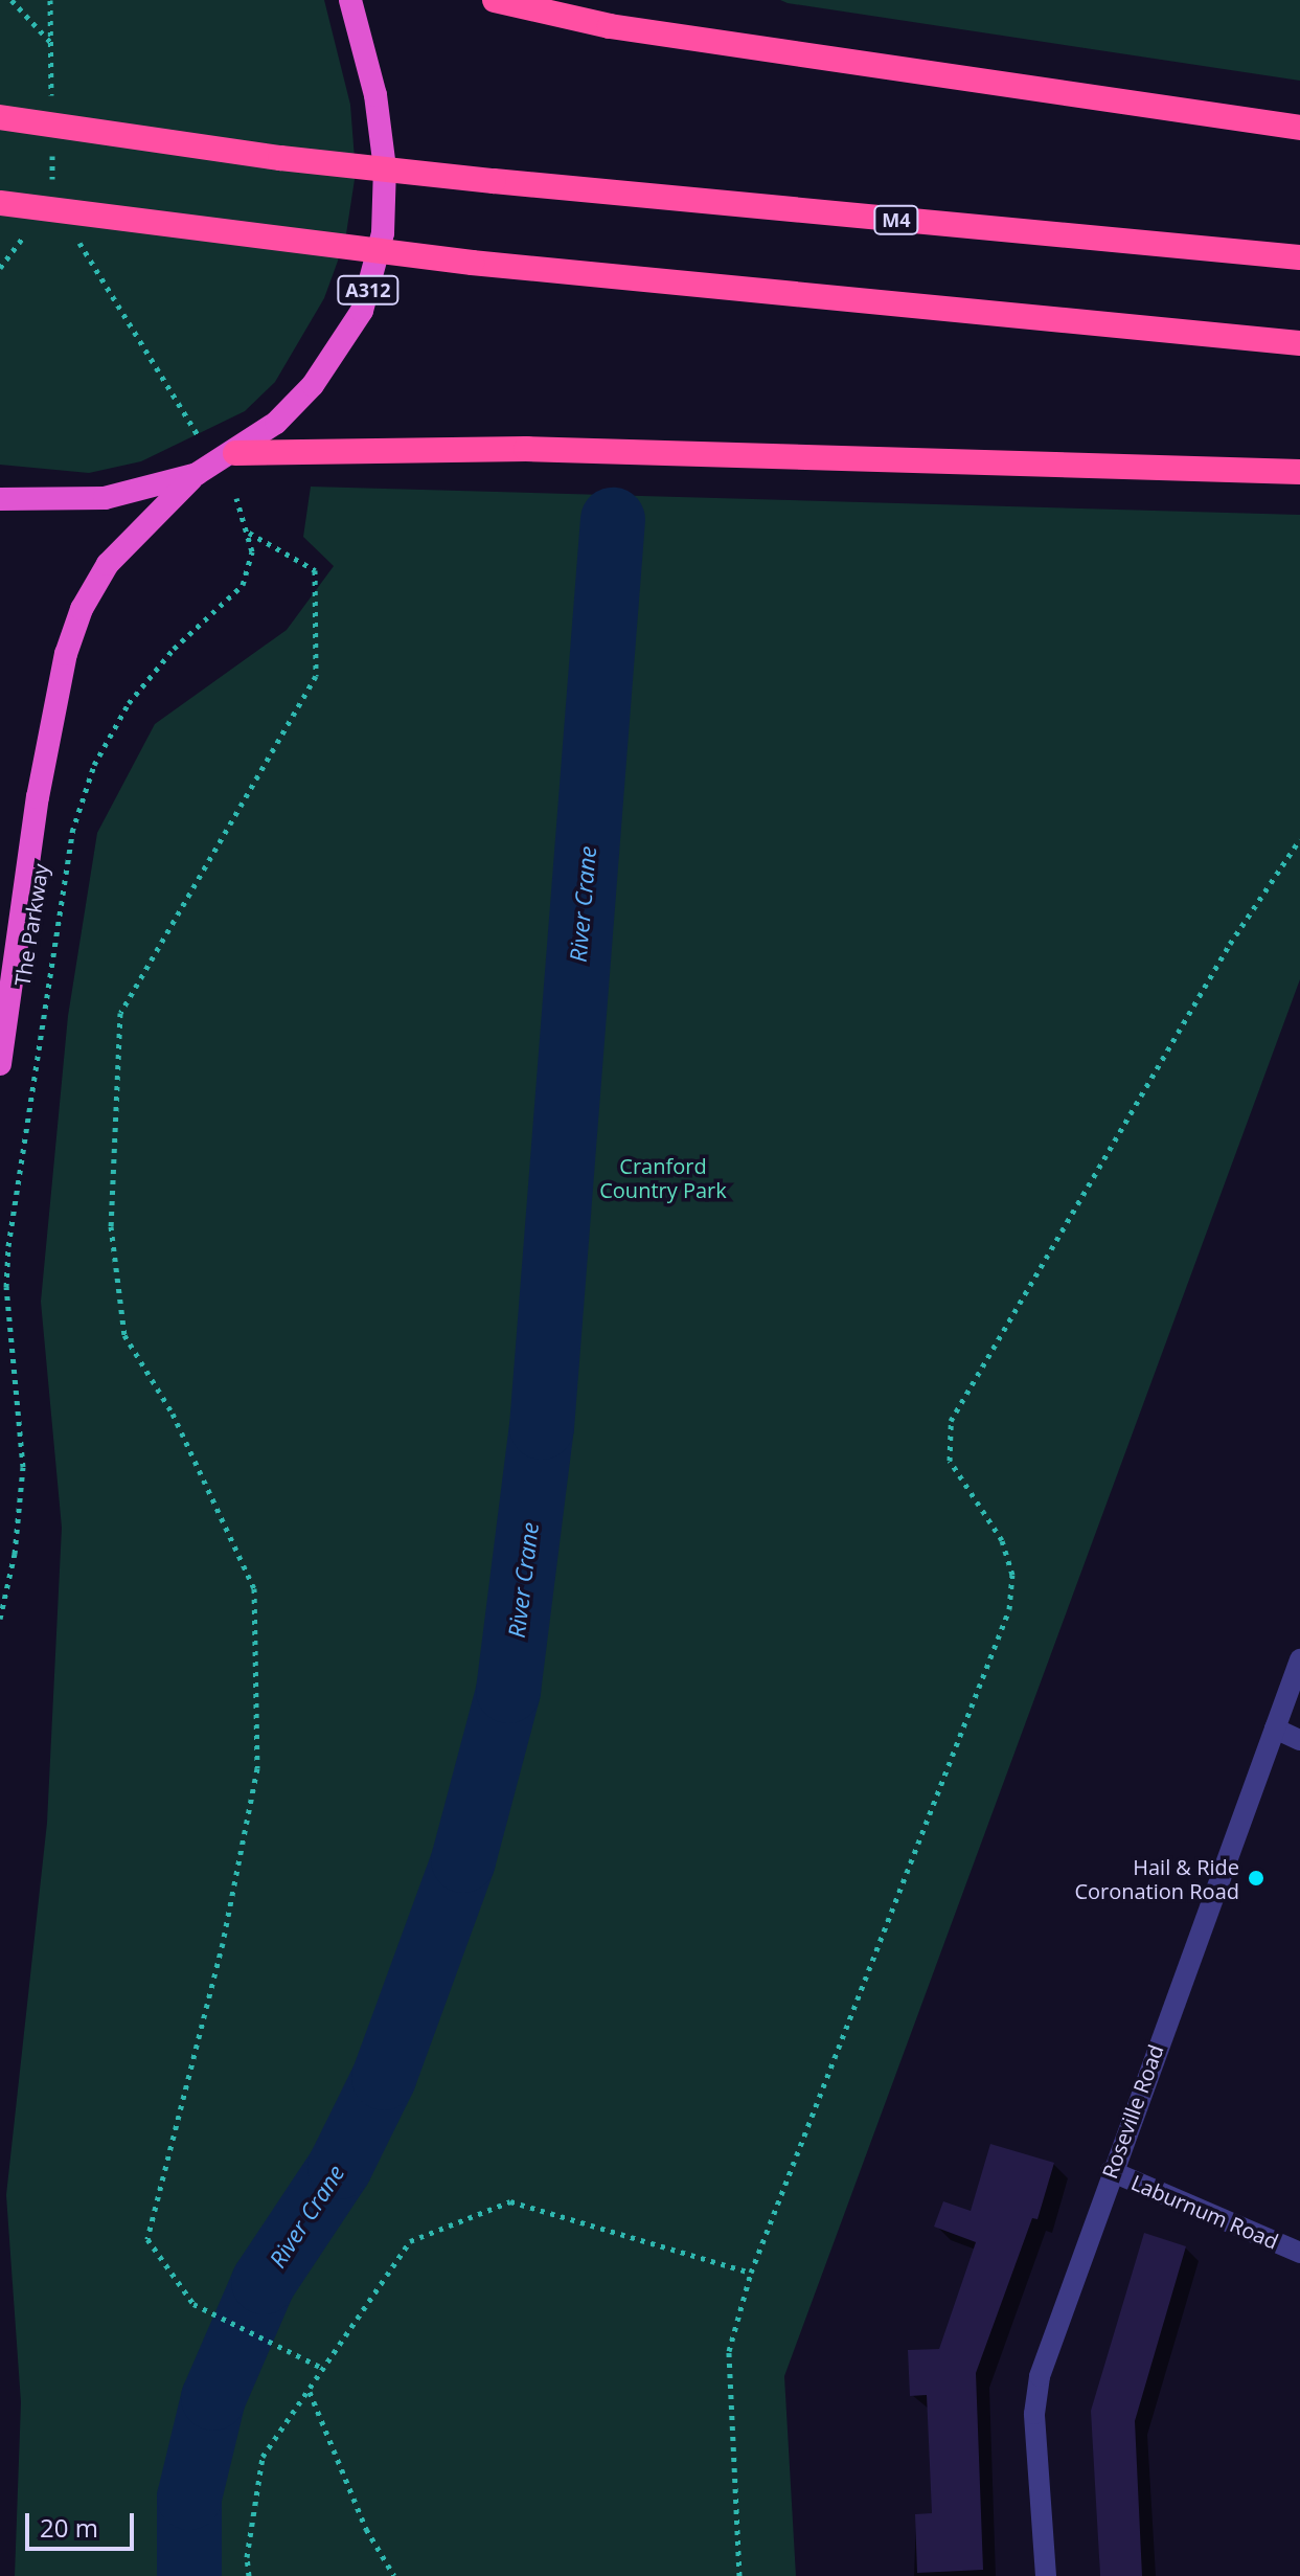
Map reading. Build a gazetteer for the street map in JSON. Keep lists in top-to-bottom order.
{
  "streets": {
    "highway": ["M4", "A312", "The Parkway"],
    "street": ["Roseville Road", "Laburnum Road"]
  },
  "crossings": [
    ["A312", "The Parkway"],
    ["Roseville Road", "Laburnum Road"]
  ],
  "water": ["River Crane"],
  "parks": ["Cranford Country Park"],
  "places": ["Hail & Ride Coronation Road"],
  "scale_bar": "20 m"
}
